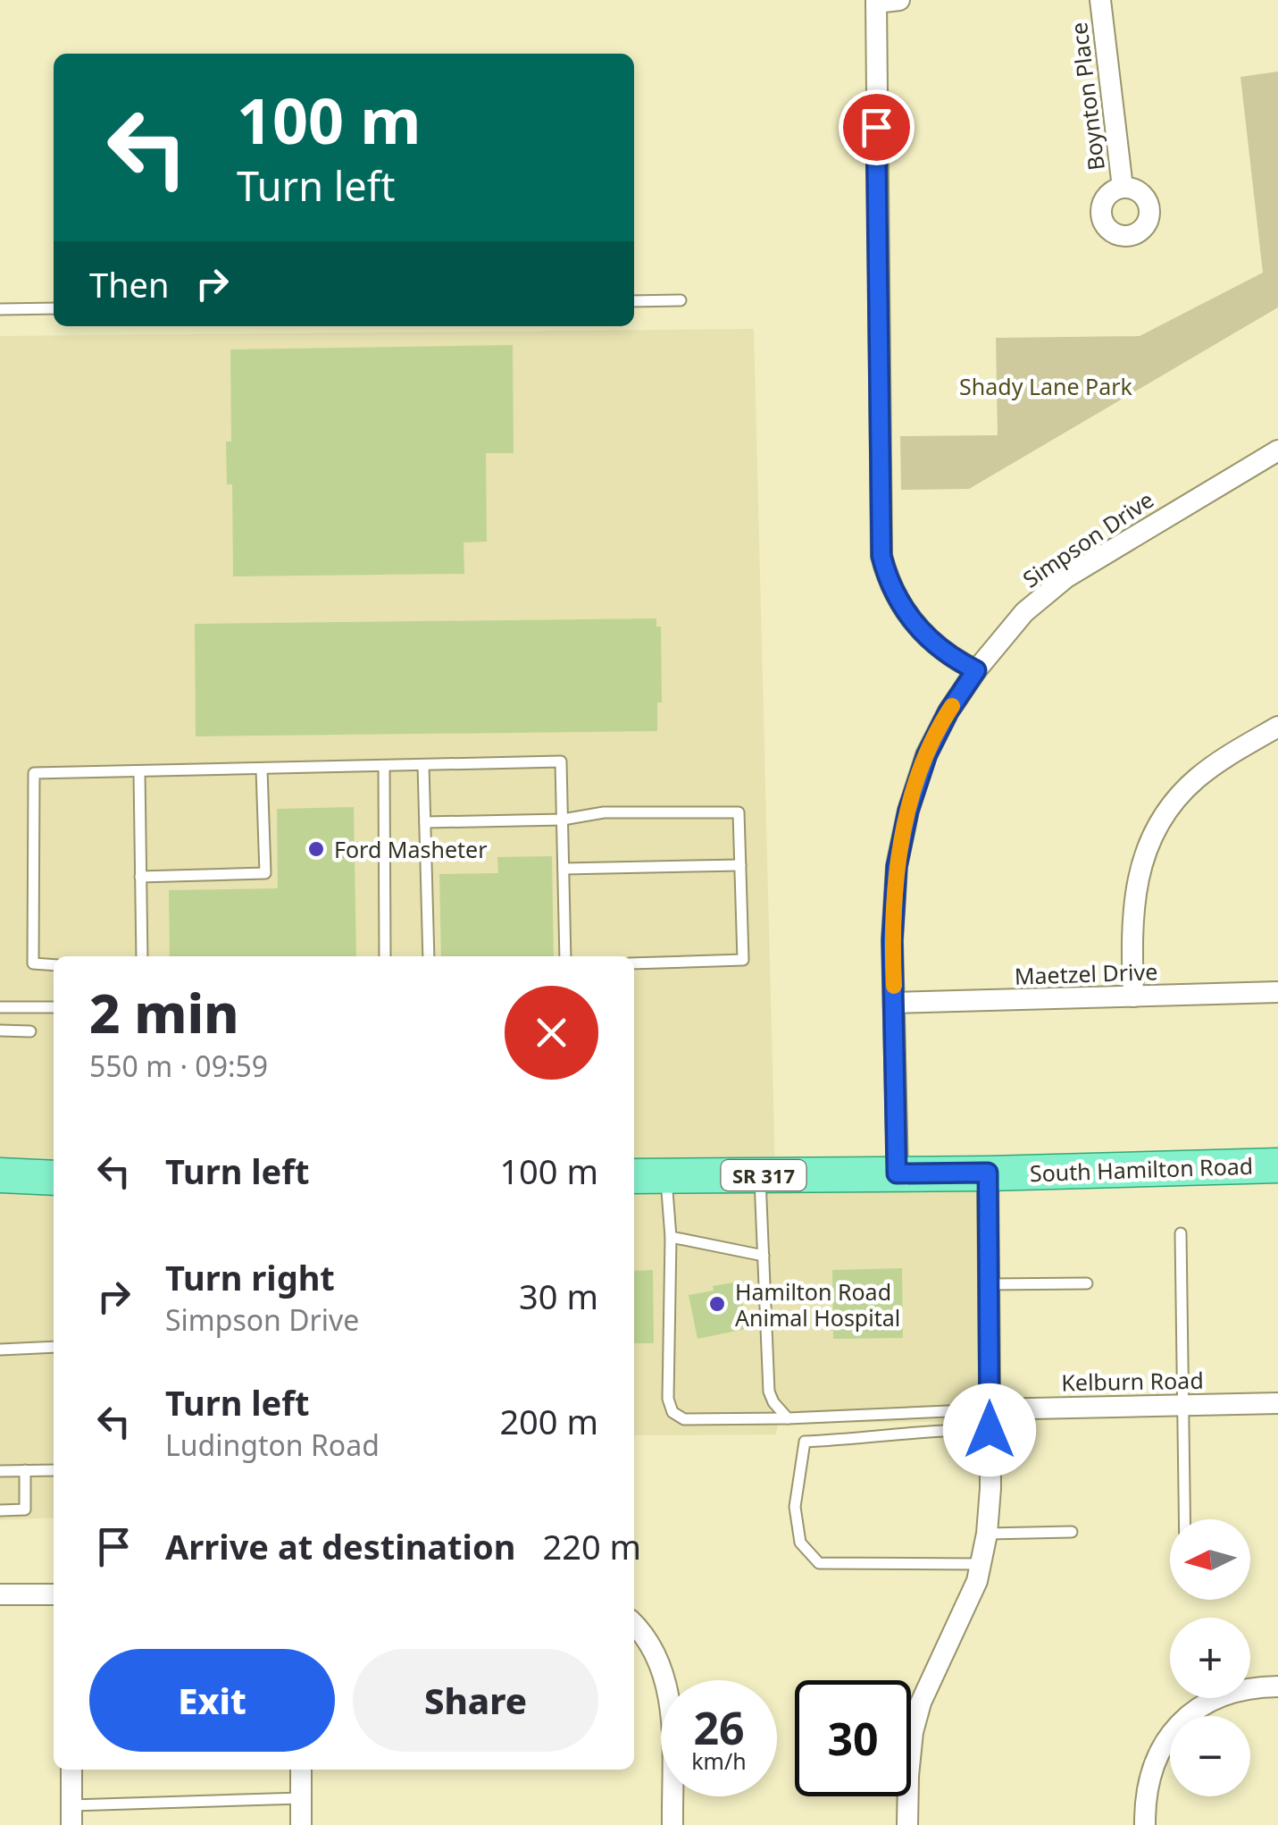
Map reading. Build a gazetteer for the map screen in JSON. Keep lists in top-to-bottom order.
{
  "streets": {
    "main road": ["South Hamilton Road", "SR 317"],
    "street": [
      "Boynton Place",
      "Simpson Drive",
      "Maetzel Drive",
      "Kelburn Road"
    ]
  },
  "crossings": [
    ["Simpson Drive", "Maetzel Drive"],
    ["Simpson Drive", "South Hamilton Road"]
  ],
  "parks": ["Shady Lane Park"],
  "places": ["Ford Masheter", "Hamilton Road Animal Hospital"],
  "north": "left",
  "page": {
    "turn": ["100 m", "Turn left"],
    "then": "Then",
    "heading": ["2 min", "550 m · 09:59"],
    "list": [
      {
        "name": "Turn left",
        "value": "100 m"
      },
      {
        "name": "Turn right",
        "note": "Simpson Drive",
        "value": "30 m"
      },
      {
        "name": "Turn left",
        "note": "Ludington Road",
        "value": "200 m"
      },
      {
        "name": "Arrive at destination",
        "value": "220 m"
      }
    ],
    "map_buttons": ["+", "−"],
    "buttons": ["Exit", "Share"],
    "speed": "26 km/h",
    "limit": "30"
  }
}
